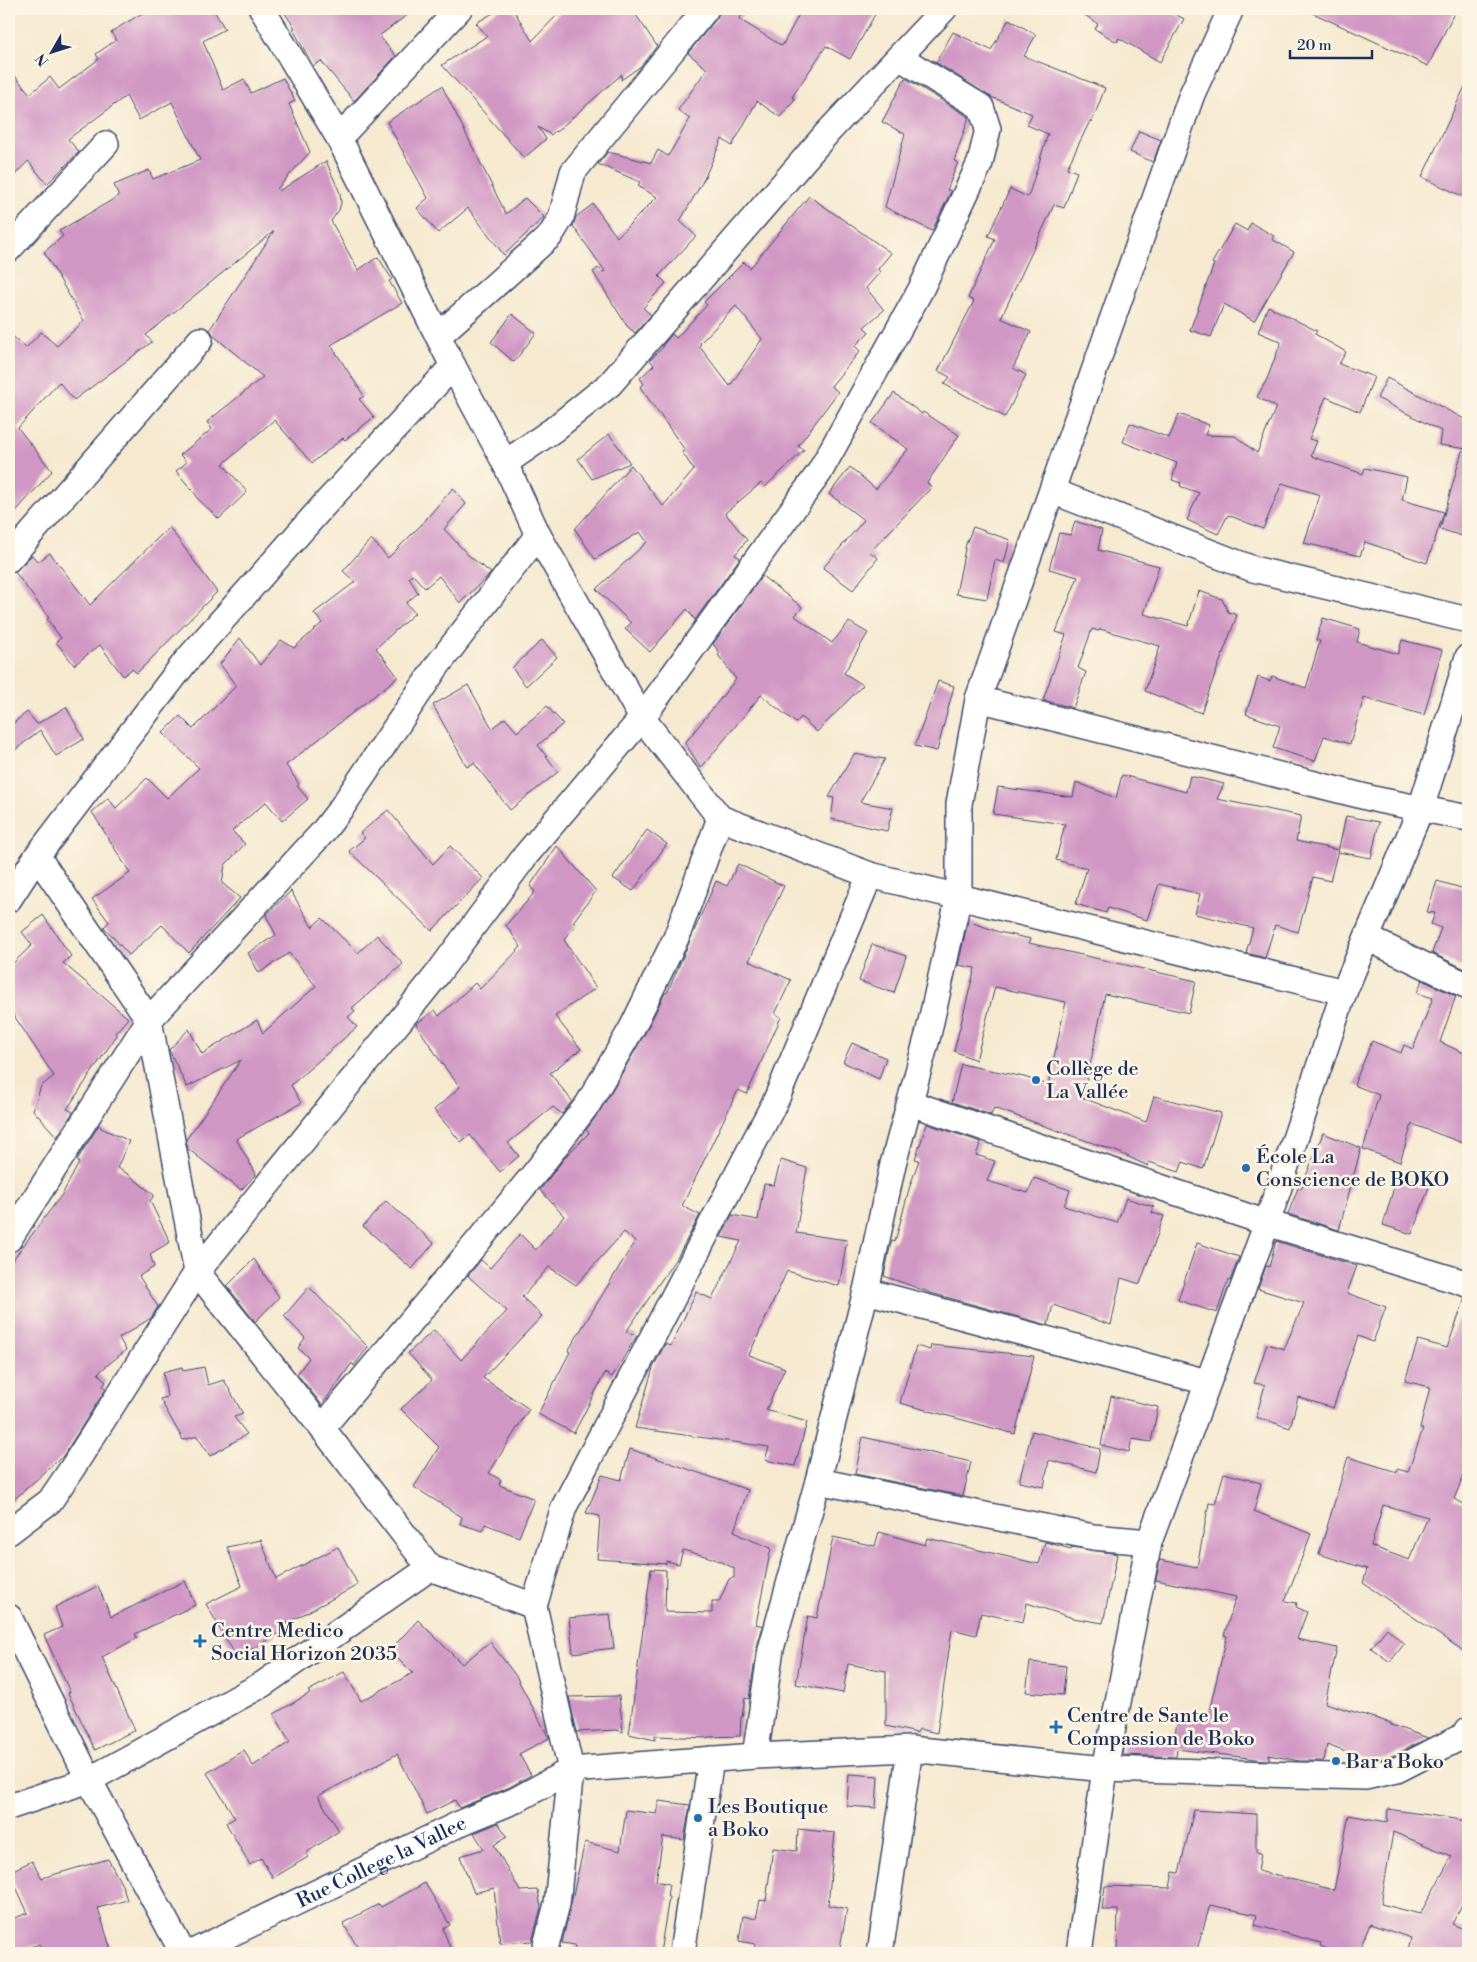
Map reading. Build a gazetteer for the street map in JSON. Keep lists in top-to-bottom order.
{
  "streets": {
    "street": ["Rue College la Vallee"]
  },
  "places": {
    "other": [
      "Collège de La Vallée",
      "École La Conscience de BOKO",
      "Bar a Boko",
      "Les Boutique a Boko"
    ],
    "health": ["Centre Medico Social Horizon 2035", "Centre de Sante le Compassion de Boko"]
  },
  "scale_bar": "20 m",
  "north": "bottom left"
}
